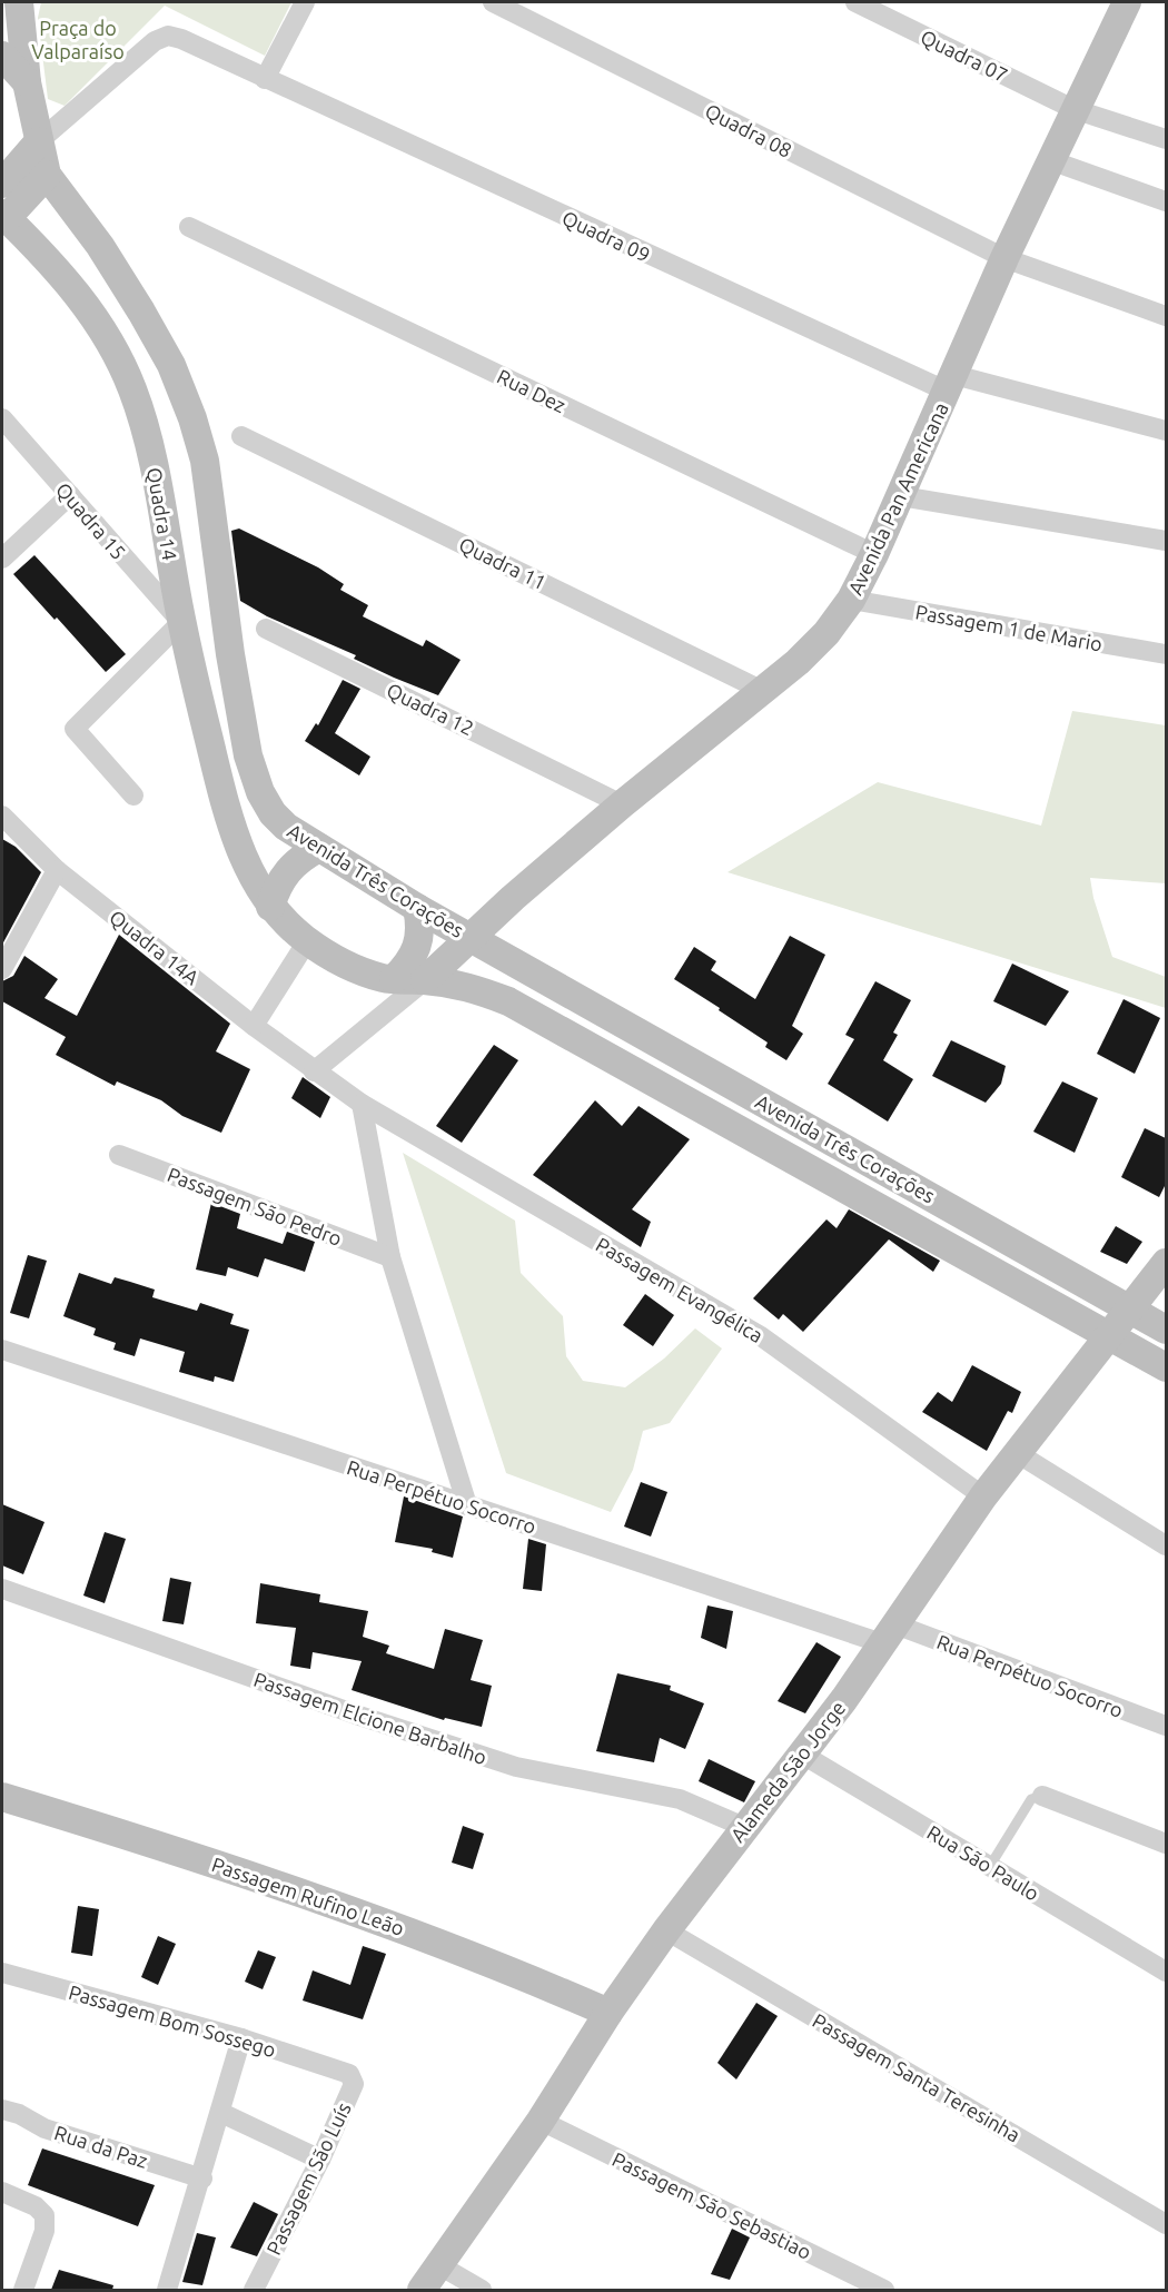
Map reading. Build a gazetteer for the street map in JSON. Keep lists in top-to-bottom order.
{
  "streets": {
    "street": [
      "Quadra 07",
      "Quadra 08",
      "Quadra 09",
      "Rua Dez",
      "Avenida Pan Americana",
      "Quadra 14",
      "Quadra 15",
      "Quadra 11",
      "Passagem 1 de Mario",
      "Quadra 12",
      "Avenida Três Corações",
      "Quadra 14A",
      "Passagem São Pedro",
      "Passagem Evangélica",
      "Rua Perpétuo Socorro",
      "Passagem Elcione Barbalho",
      "Alameda São Jorge",
      "Rua São Paulo",
      "Passagem Rufino Leão",
      "Passagem Bom Sossego",
      "Passagem Santa Teresinha",
      "Rua da Paz",
      "Passagem São Luís",
      "Passagem São Sebastiao"
    ]
  },
  "crossings": [
    ["Quadra 07", "Avenida Pan Americana"],
    ["Quadra 08", "Avenida Pan Americana"],
    ["Quadra 09", "Avenida Pan Americana"],
    ["Quadra 09", "Avenida Três Corações"],
    ["Rua Dez", "Avenida Pan Americana"],
    ["Avenida Pan Americana", "Quadra 11"],
    ["Avenida Pan Americana", "Passagem 1 de Mario"],
    ["Avenida Pan Americana", "Quadra 12"],
    ["Avenida Pan Americana", "Avenida Três Corações"],
    ["Avenida Pan Americana", "Quadra 14A"],
    ["Avenida Pan Americana", "Passagem Evangélica"],
    ["Quadra 14", "Quadra 15"],
    ["Quadra 14", "Avenida Três Corações"],
    ["Quadra 15", "Avenida Três Corações"],
    ["Avenida Três Corações", "Alameda São Jorge"],
    ["Quadra 14A", "Passagem Evangélica"],
    ["Passagem Evangélica", "Alameda São Jorge"],
    ["Rua Perpétuo Socorro", "Alameda São Jorge"],
    ["Passagem Elcione Barbalho", "Alameda São Jorge"],
    ["Alameda São Jorge", "Rua São Paulo"],
    ["Alameda São Jorge", "Passagem Rufino Leão"],
    ["Alameda São Jorge", "Passagem Santa Teresinha"],
    ["Alameda São Jorge", "Passagem São Sebastiao"],
    ["Passagem Bom Sossego", "Passagem São Luís"]
  ],
  "parks": ["Praça do Valparaíso"]
}
